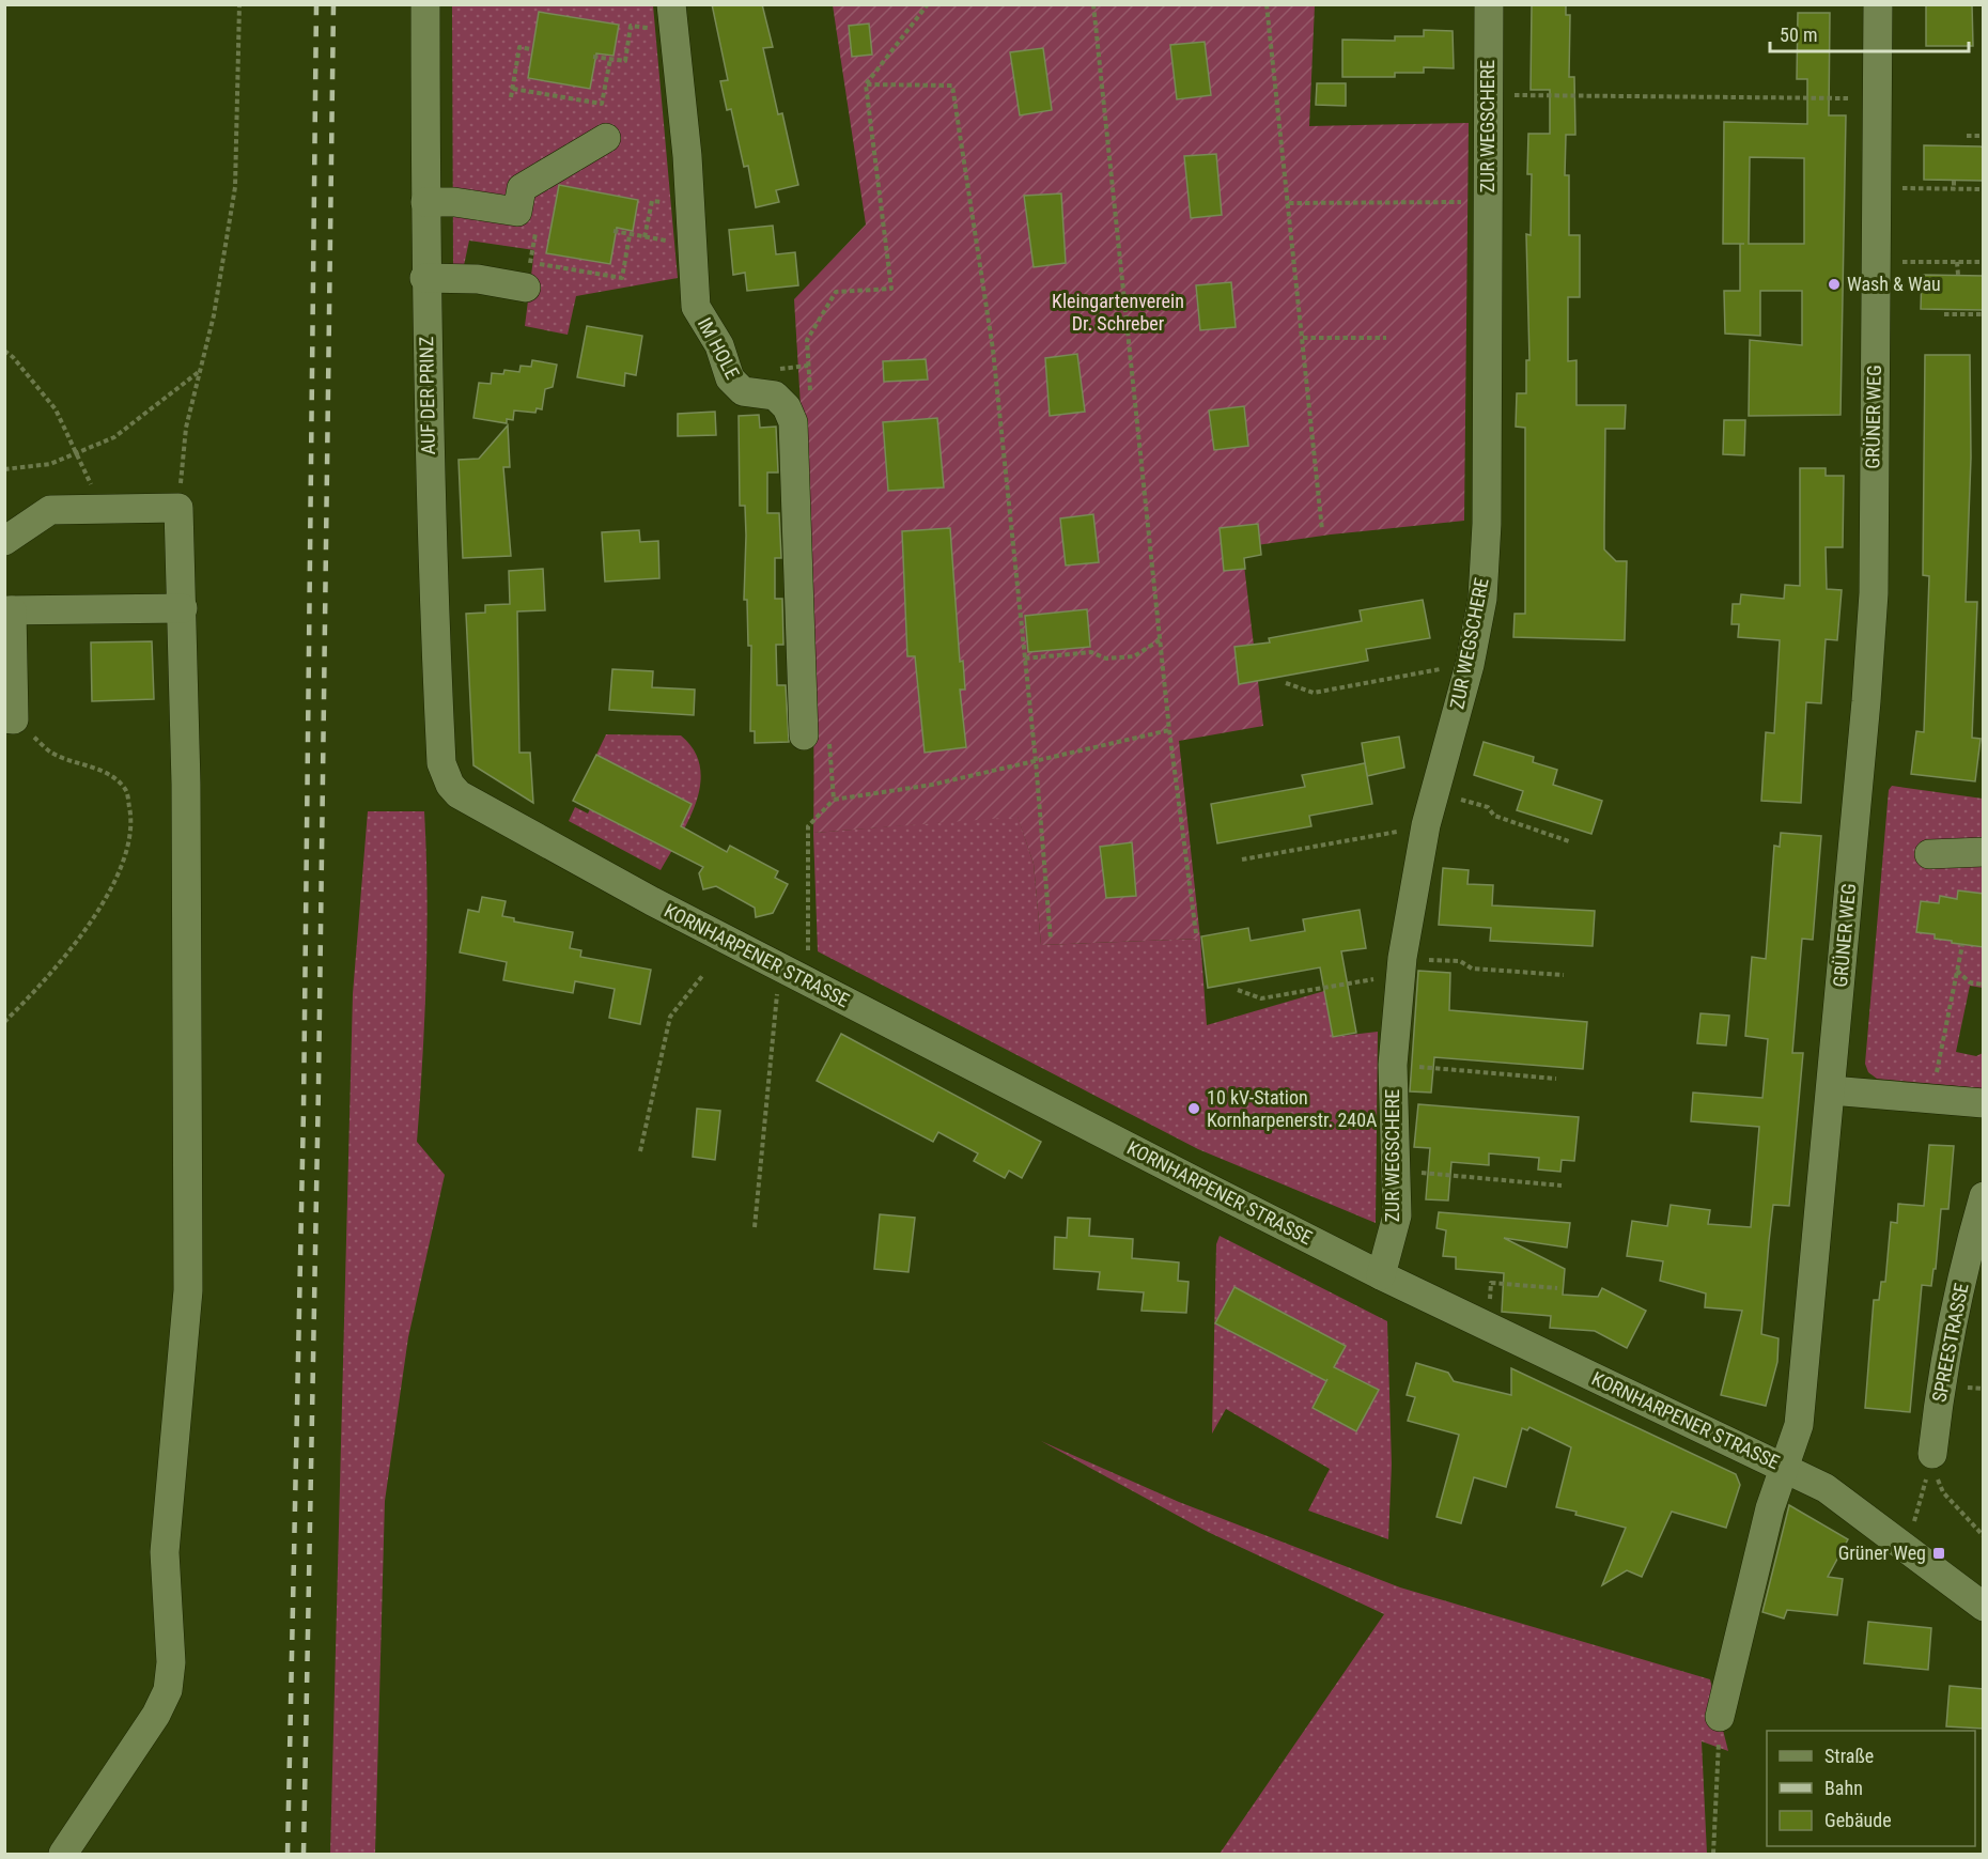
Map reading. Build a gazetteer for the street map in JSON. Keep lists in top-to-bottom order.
{
  "streets": {
    "street": [
      "ZUR WEGSCHERE",
      "IM HOLE",
      "AUF DER PRINZ",
      "GRÜNER WEG",
      "KORNHARPENER STRASSE",
      "SPREESTRASSE"
    ]
  },
  "crossings": [
    ["ZUR WEGSCHERE", "KORNHARPENER STRASSE"],
    ["AUF DER PRINZ", "KORNHARPENER STRASSE"],
    ["GRÜNER WEG", "KORNHARPENER STRASSE"]
  ],
  "parks": ["Kleingartenverein Dr. Schreber"],
  "places": {
    "other": ["Wash & Wau", "10 kV-Station Kornharpenerstr. 240A"],
    "transit": ["Grüner Weg"]
  },
  "legend": ["Straße", "Bahn", "Gebäude"],
  "scale_bar": "50 m"
}
